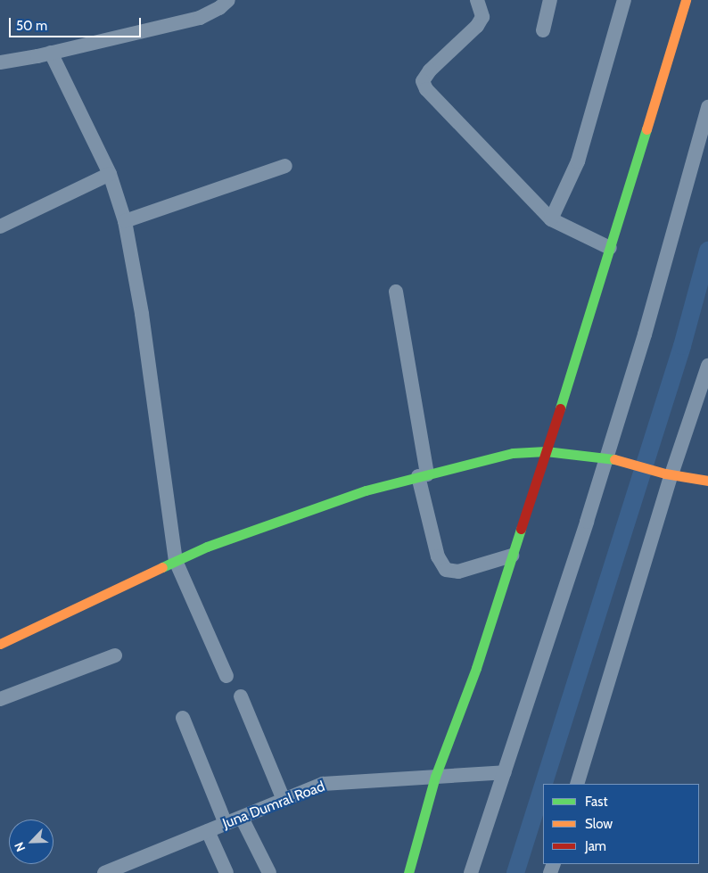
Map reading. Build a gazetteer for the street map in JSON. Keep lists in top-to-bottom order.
{
  "streets": {
    "street": ["Juna Dumral Road"]
  },
  "legend": ["Fast", "Slow", "Jam"],
  "scale_bar": "50 m",
  "north": "bottom left"
}
